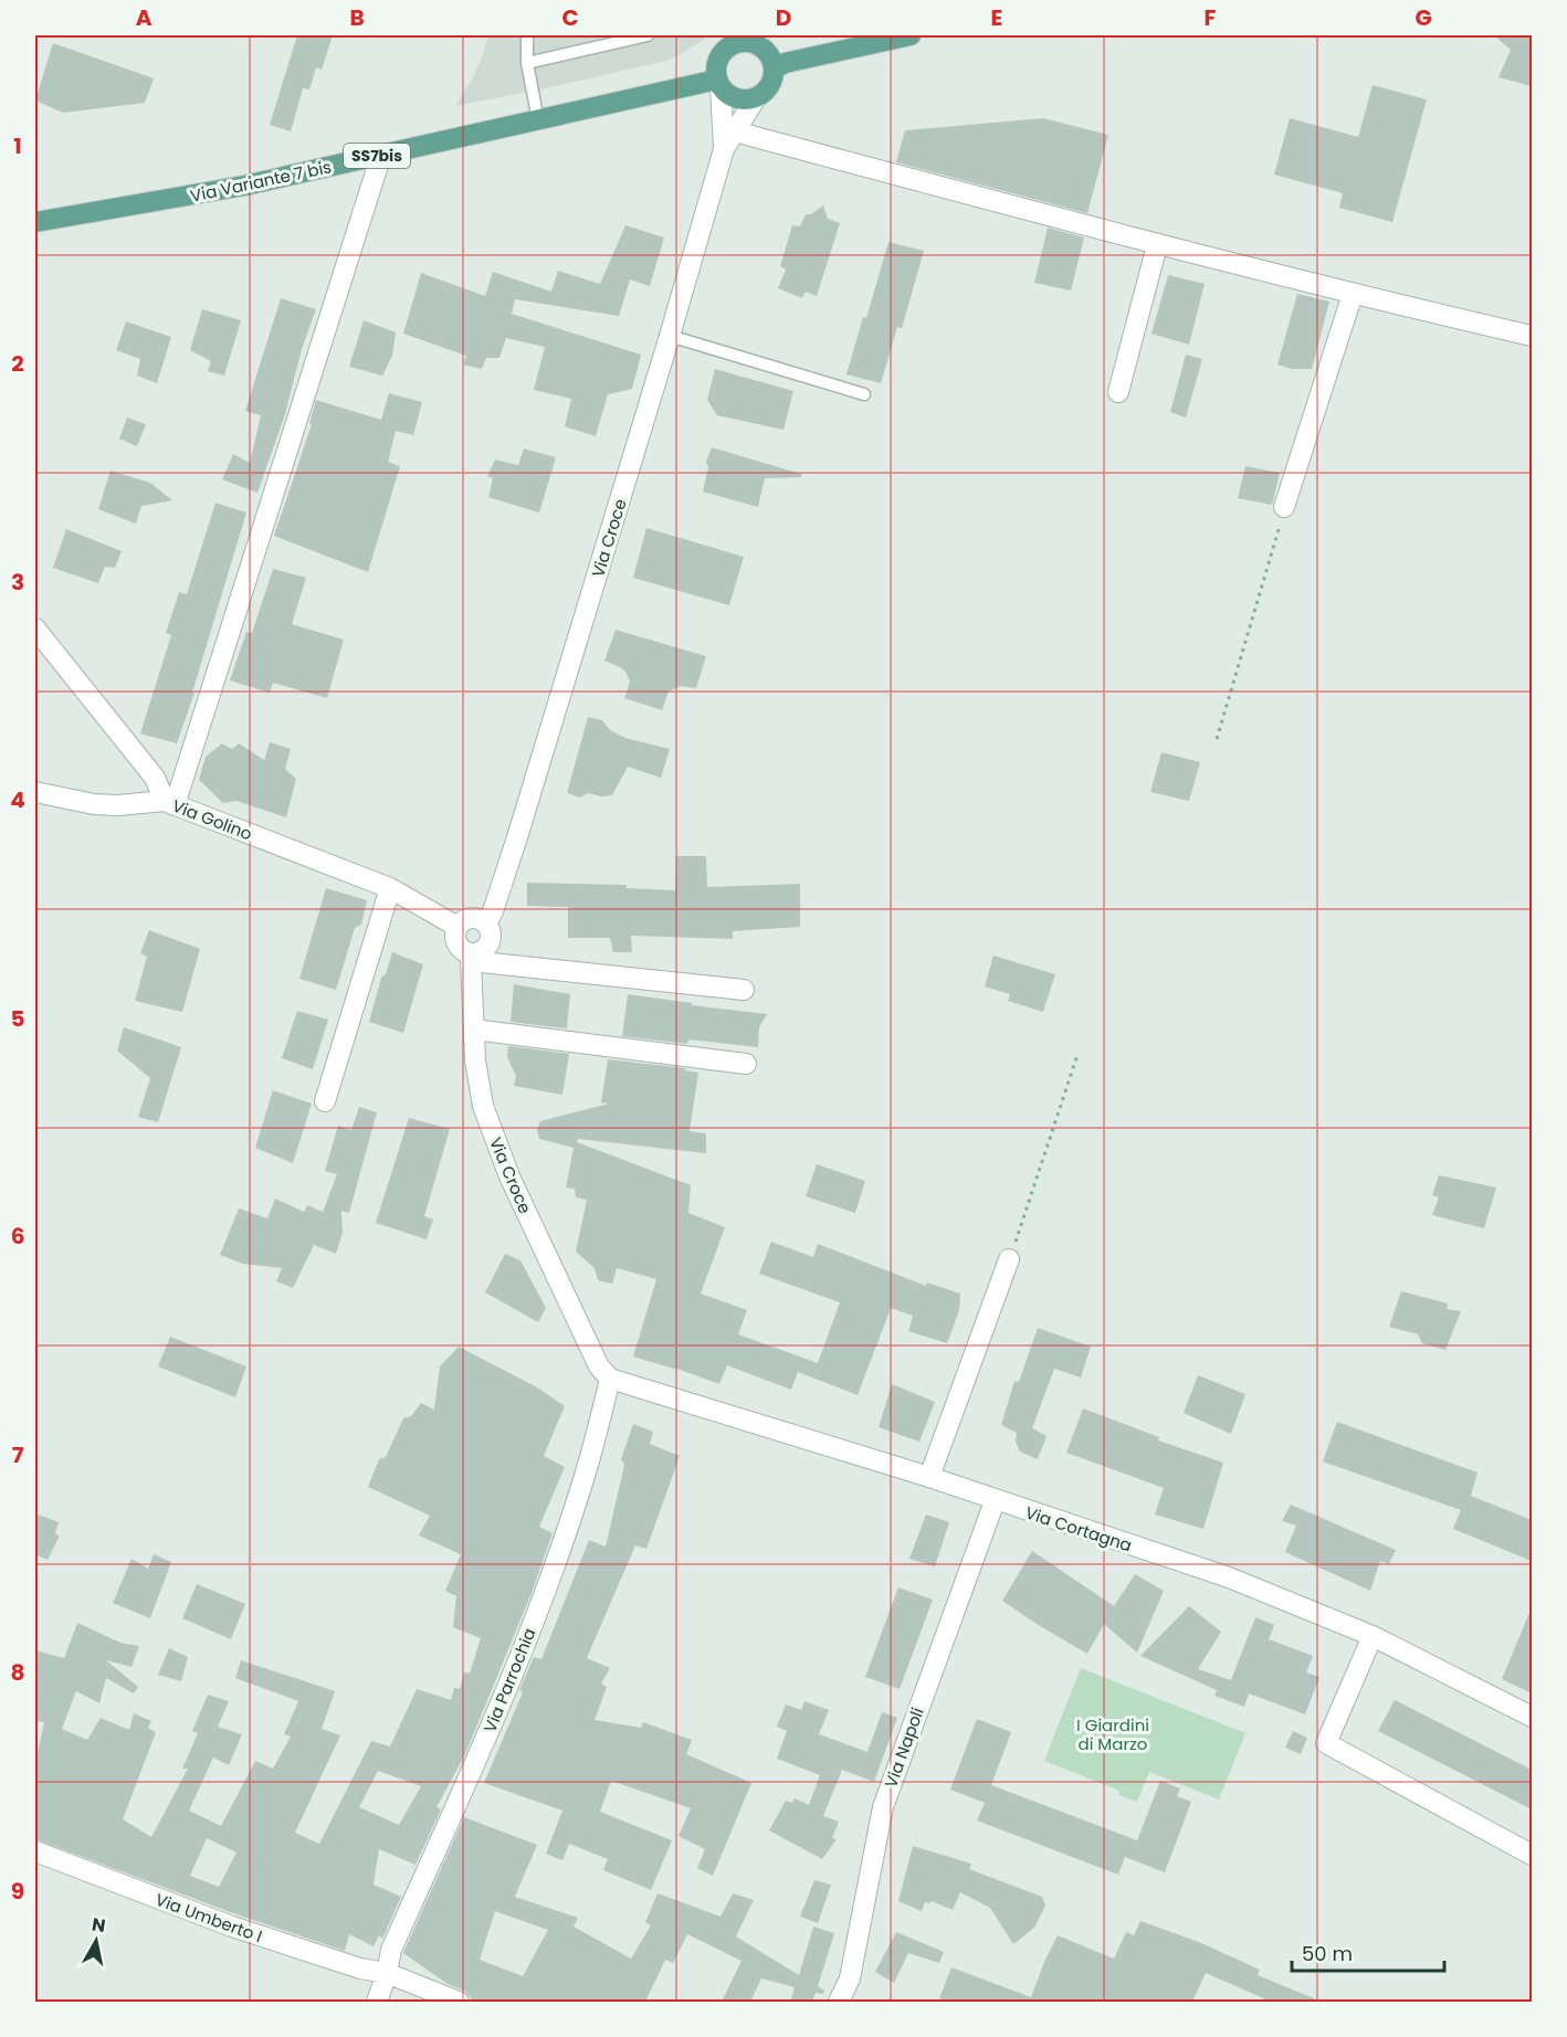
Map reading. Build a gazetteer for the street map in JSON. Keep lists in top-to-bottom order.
{
  "streets": {
    "main road": ["SS7bis", "Via Variante 7 bis"],
    "street": [
      "Via Croce",
      "Via Golino",
      "Via Cortagna",
      "Via Parrochia",
      "Via Napoli",
      "Via Umberto I"
    ]
  },
  "crossings": [
    ["Via Variante 7 bis", "Via Croce"],
    ["Via Croce", "Via Golino"],
    ["Via Croce", "Via Cortagna"],
    ["Via Croce", "Via Parrochia"],
    ["Via Cortagna", "Via Parrochia"],
    ["Via Cortagna", "Via Napoli"],
    ["Via Parrochia", "Via Umberto I"]
  ],
  "parks": ["I Giardini di Marzo"],
  "scale_bar": "50 m",
  "north": "top",
  "grid": {
    "columns": [
      "A",
      "B",
      "C",
      "D",
      "E",
      "F",
      "G"
    ],
    "rows": [
      "1",
      "2",
      "3",
      "4",
      "5",
      "6",
      "7",
      "8",
      "9"
    ]
  }
}
